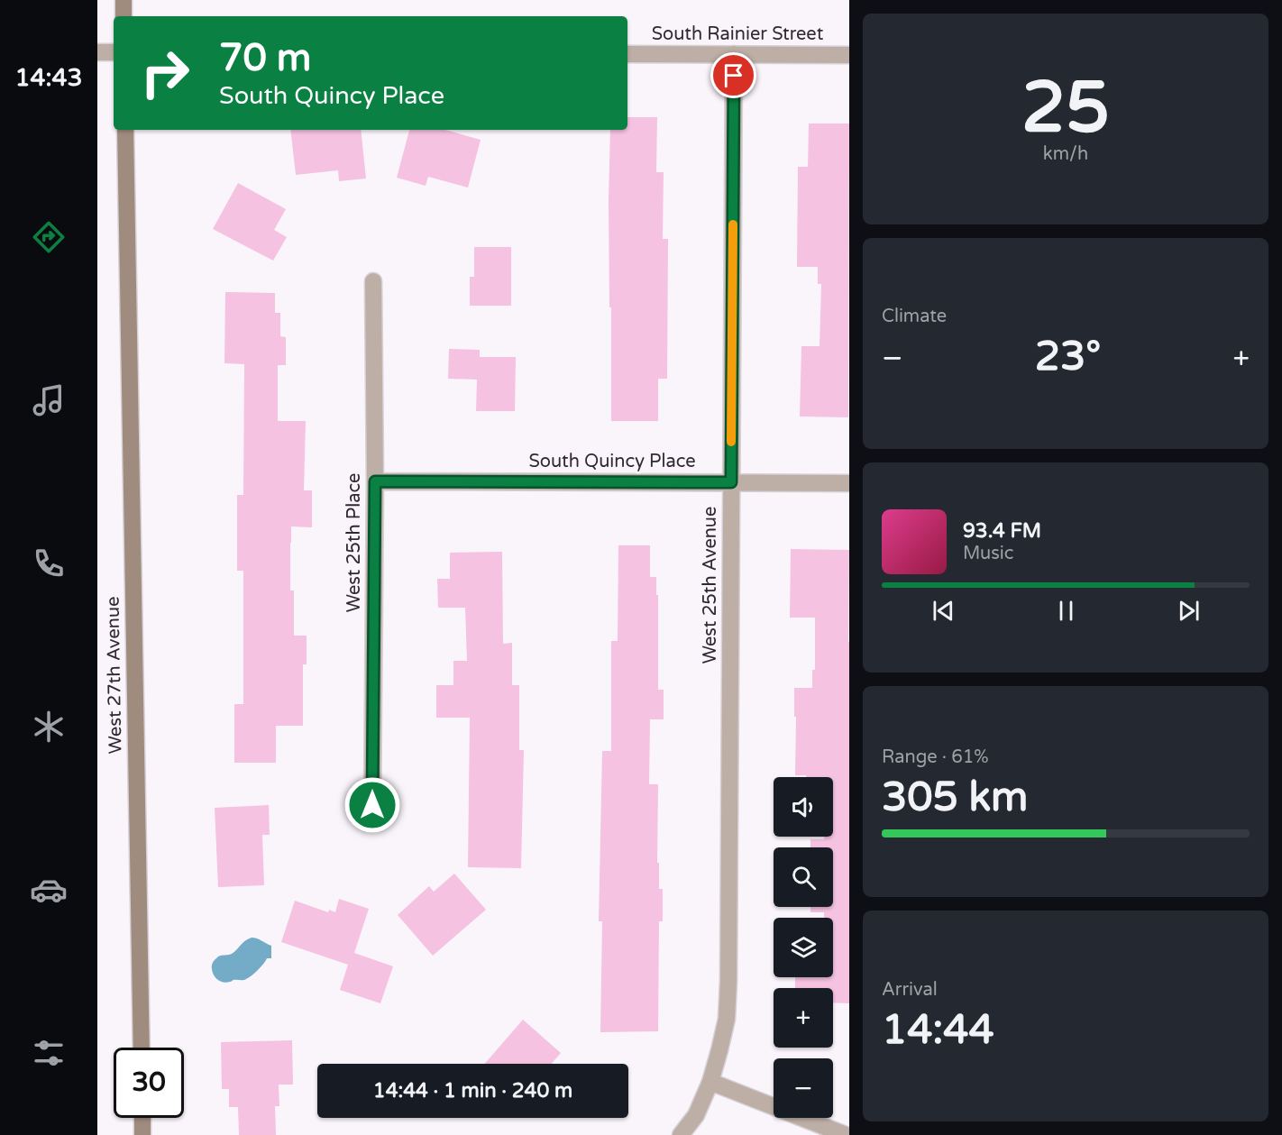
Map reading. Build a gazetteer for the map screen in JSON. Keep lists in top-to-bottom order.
{
  "streets": {
    "main road": ["West 27th Avenue"],
    "street": [
      "South Rainier Street",
      "South Quincy Place",
      "West 25th Place",
      "West 25th Avenue"
    ]
  },
  "crossings": [
    ["South Rainier Street", "West 25th Avenue"],
    ["South Quincy Place", "West 25th Place"],
    ["South Quincy Place", "West 25th Avenue"]
  ],
  "page": {
    "tabs": "14:43",
    "tile": [
      ["25", "km/h"],
      "Climate",
      ["Range · 61%", "305 km"],
      ["Arrival", "14:44"]
    ],
    "turn": ["70 m", "South Quincy Place"],
    "heat": ["−", "23°", "+"],
    "song": ["93.4 FM", "Music"],
    "map_buttons": ["+", "−"],
    "limit": "30",
    "trip": "14:44 · 1 min · 240 m"
  }
}
